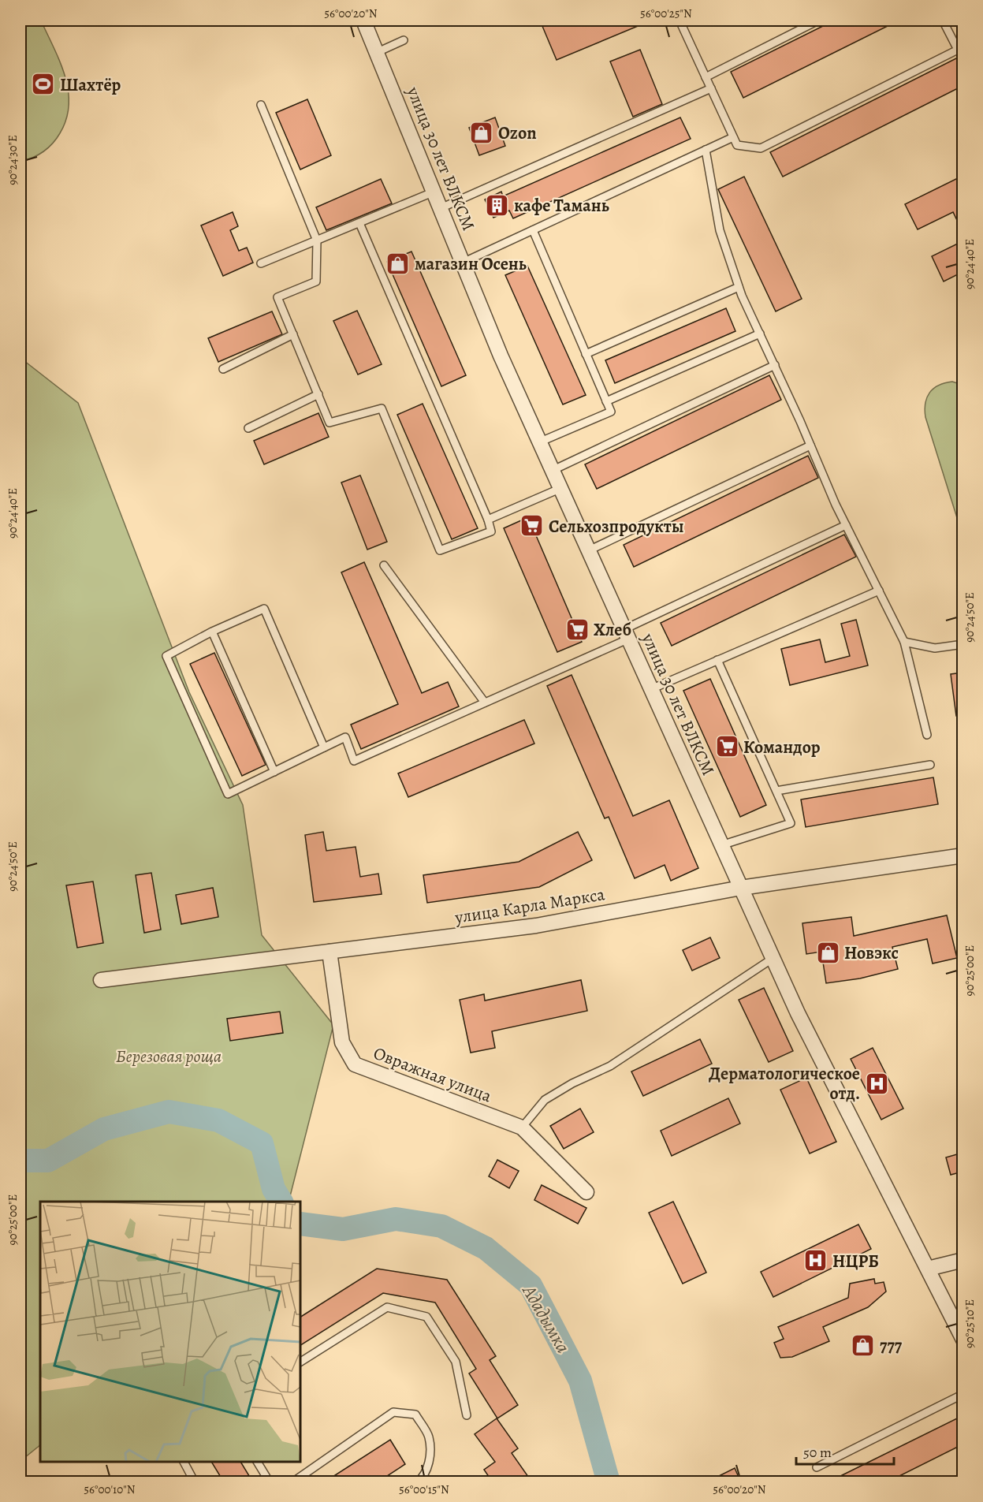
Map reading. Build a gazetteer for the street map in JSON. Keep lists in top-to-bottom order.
{
  "streets": {
    "street": ["улица 30 лет ВЛКСМ", "улица Карла Маркса", "Овражная улица"]
  },
  "crossings": [
    ["улица 30 лет ВЛКСМ", "улица Карла Маркса"],
    ["улица Карла Маркса", "Овражная улица"]
  ],
  "water": ["Ададымка"],
  "parks": ["Березовая роща"],
  "places": {
    "sports": ["Шахтёр"],
    "shop": [
      "Ozon",
      "магазин Осень",
      "Новэкс",
      "777"
    ],
    "building": ["кафе Тамань"],
    "supermarket": ["Сельхозпродукты", "Хлеб", "Командор"],
    "hospital": ["Дерматологическое отд.", "НЦРБ"]
  },
  "scale_bar": "50 m",
  "coordinates": [
    "56°00'20\"N",
    "56°00'25\"N",
    "90°24'30\"E",
    "90°24'40\"E",
    "90°24'50\"E",
    "90°25'00\"E",
    "90°25'10\"E",
    "56°00'10\"N",
    "56°00'15\"N"
  ]
}
